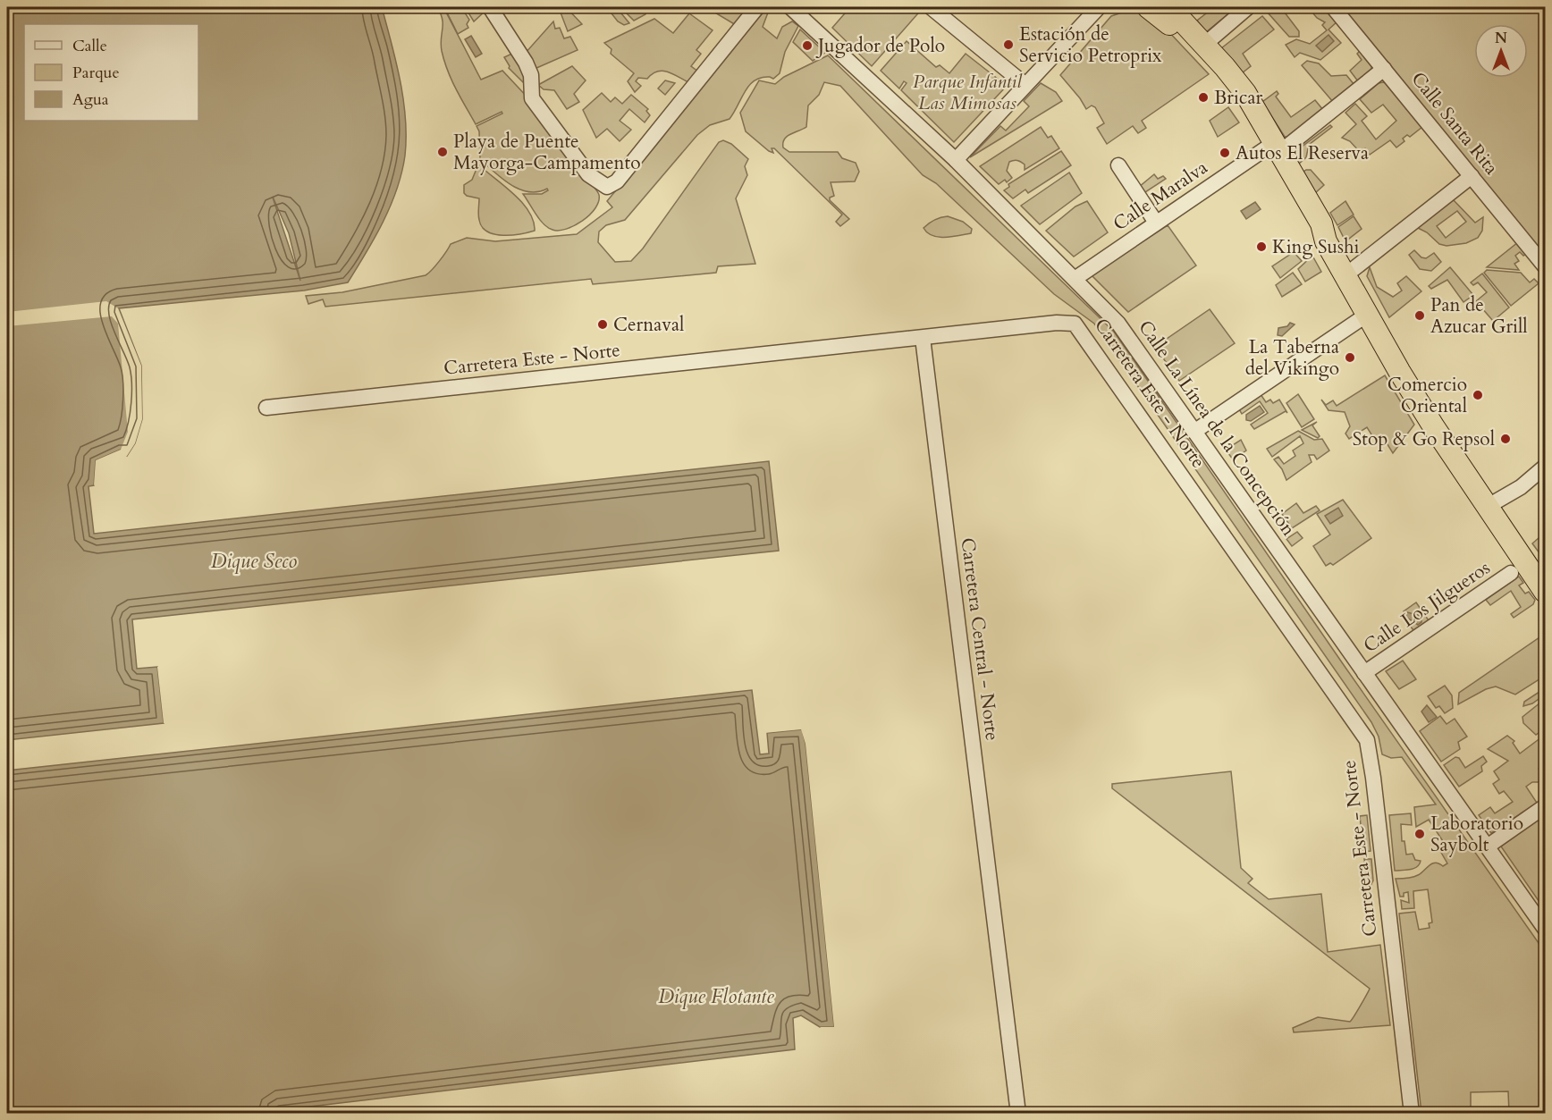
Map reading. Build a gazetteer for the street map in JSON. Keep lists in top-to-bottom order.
{
  "streets": {
    "street": [
      "Calle Santa Rita",
      "Calle Maralva",
      "Carretera Este - Norte",
      "Calle La Línea de la Concepción",
      "Calle Los Jilgueros",
      "Carretera Central - Norte"
    ]
  },
  "crossings": [
    ["Calle Santa Rita", "Calle Maralva"],
    ["Calle Maralva", "Calle La Línea de la Concepción"],
    ["Carretera Este - Norte", "Carretera Central - Norte"],
    ["Calle La Línea de la Concepción", "Calle Los Jilgueros"]
  ],
  "water": ["Dique Seco", "Dique Flotante"],
  "parks": ["Parque Infantil Las Mimosas"],
  "places": [
    "Estación de Servicio Petroprix",
    "Jugador de Polo",
    "Bricar",
    "Playa de Puente Mayorga-Campamento",
    "Autos El Reserva",
    "King Sushi",
    "Pan de Azucar Grill",
    "Cernaval",
    "La Taberna del Vikingo",
    "Comercio Oriental",
    "Stop & Go Repsol",
    "Laboratorio Saybolt"
  ],
  "legend": ["Calle", "Parque", "Agua"],
  "north": "top"
}
